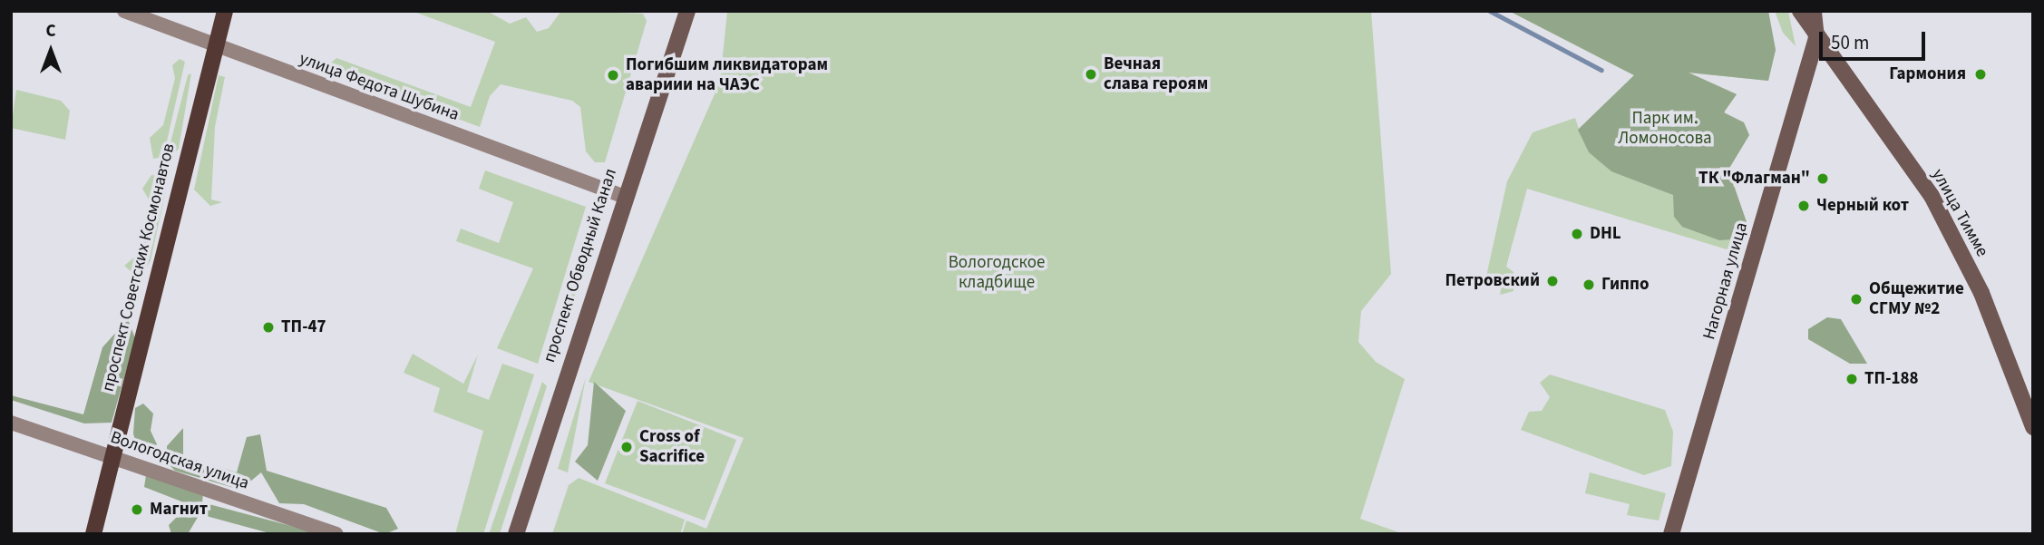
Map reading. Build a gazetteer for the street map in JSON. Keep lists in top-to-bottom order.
{
  "streets": {
    "main road": [
      "улица Тимме",
      "проспект Обводный Канал",
      "проспект Советских Космонавтов",
      "Нагорная улица"
    ],
    "street": ["улица Федота Шубина", "Вологодская улица"]
  },
  "crossings": [
    ["улица Федота Шубина", "проспект Обводный Канал"],
    ["улица Федота Шубина", "проспект Советских Космонавтов"],
    ["улица Тимме", "Нагорная улица"],
    ["проспект Советских Космонавтов", "Вологодская улица"]
  ],
  "parks": ["Парк им. Ломоносова", "Вологодское кладбище"],
  "places": [
    "Вечная слава героям",
    "Гармония",
    "Погибшим ликвидаторам авариии на ЧАЭС",
    "ТК \"Флагман\"",
    "Черный кот",
    "DHL",
    "Петровский",
    "Гиппо",
    "Общежитие СГМУ №2",
    "ТП-47",
    "ТП-188",
    "Cross of Sacrifice",
    "Магнит"
  ],
  "scale_bar": "50 m",
  "north": "top"
}
